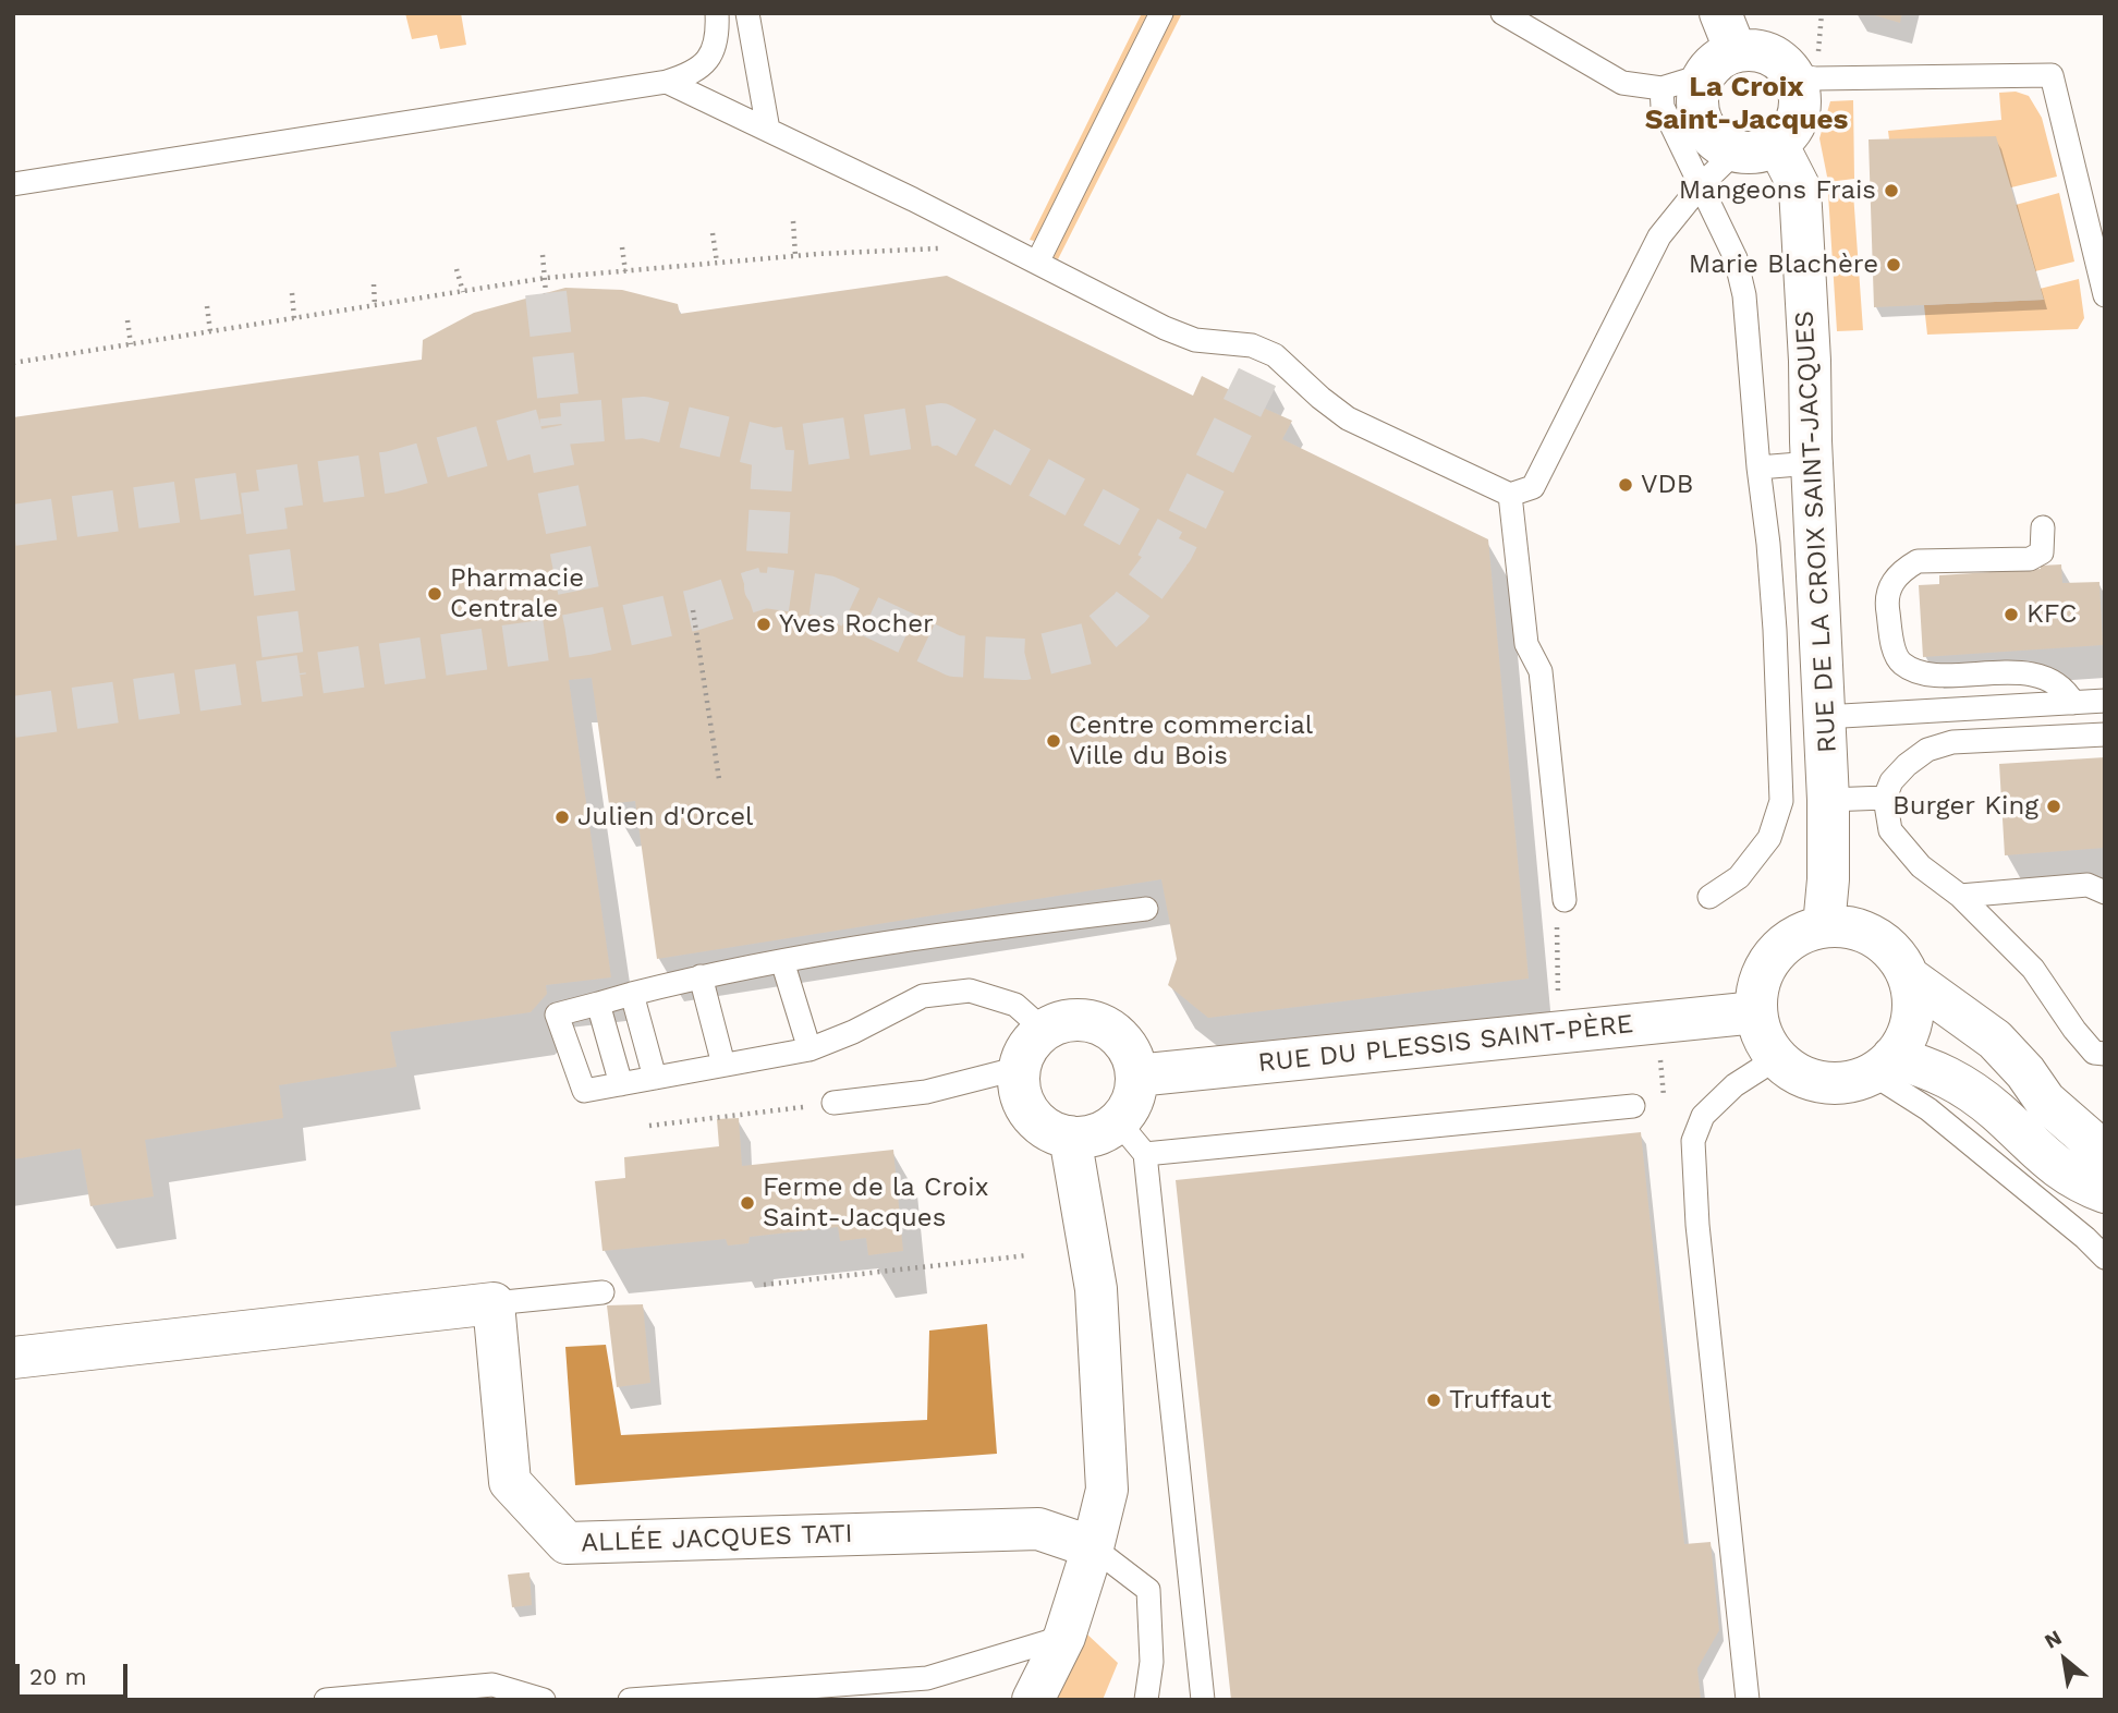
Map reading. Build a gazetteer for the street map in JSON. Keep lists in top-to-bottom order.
{
  "streets": {
    "street": ["RUE DE LA CROIX SAINT-JACQUES", "RUE DU PLESSIS SAINT-PÈRE", "ALLÉE JACQUES TATI"]
  },
  "crossings": [
    ["RUE DE LA CROIX SAINT-JACQUES", "RUE DU PLESSIS SAINT-PÈRE"]
  ],
  "districts": ["La Croix Saint-Jacques"],
  "places": [
    "Mangeons Frais",
    "Marie Blachère",
    "VDB",
    "Pharmacie Centrale",
    "KFC",
    "Yves Rocher",
    "Centre commercial Ville du Bois",
    "Burger King",
    "Julien d'Orcel",
    "Ferme de la Croix Saint-Jacques",
    "Truffaut"
  ],
  "scale_bar": "20 m",
  "north": "top left"
}
